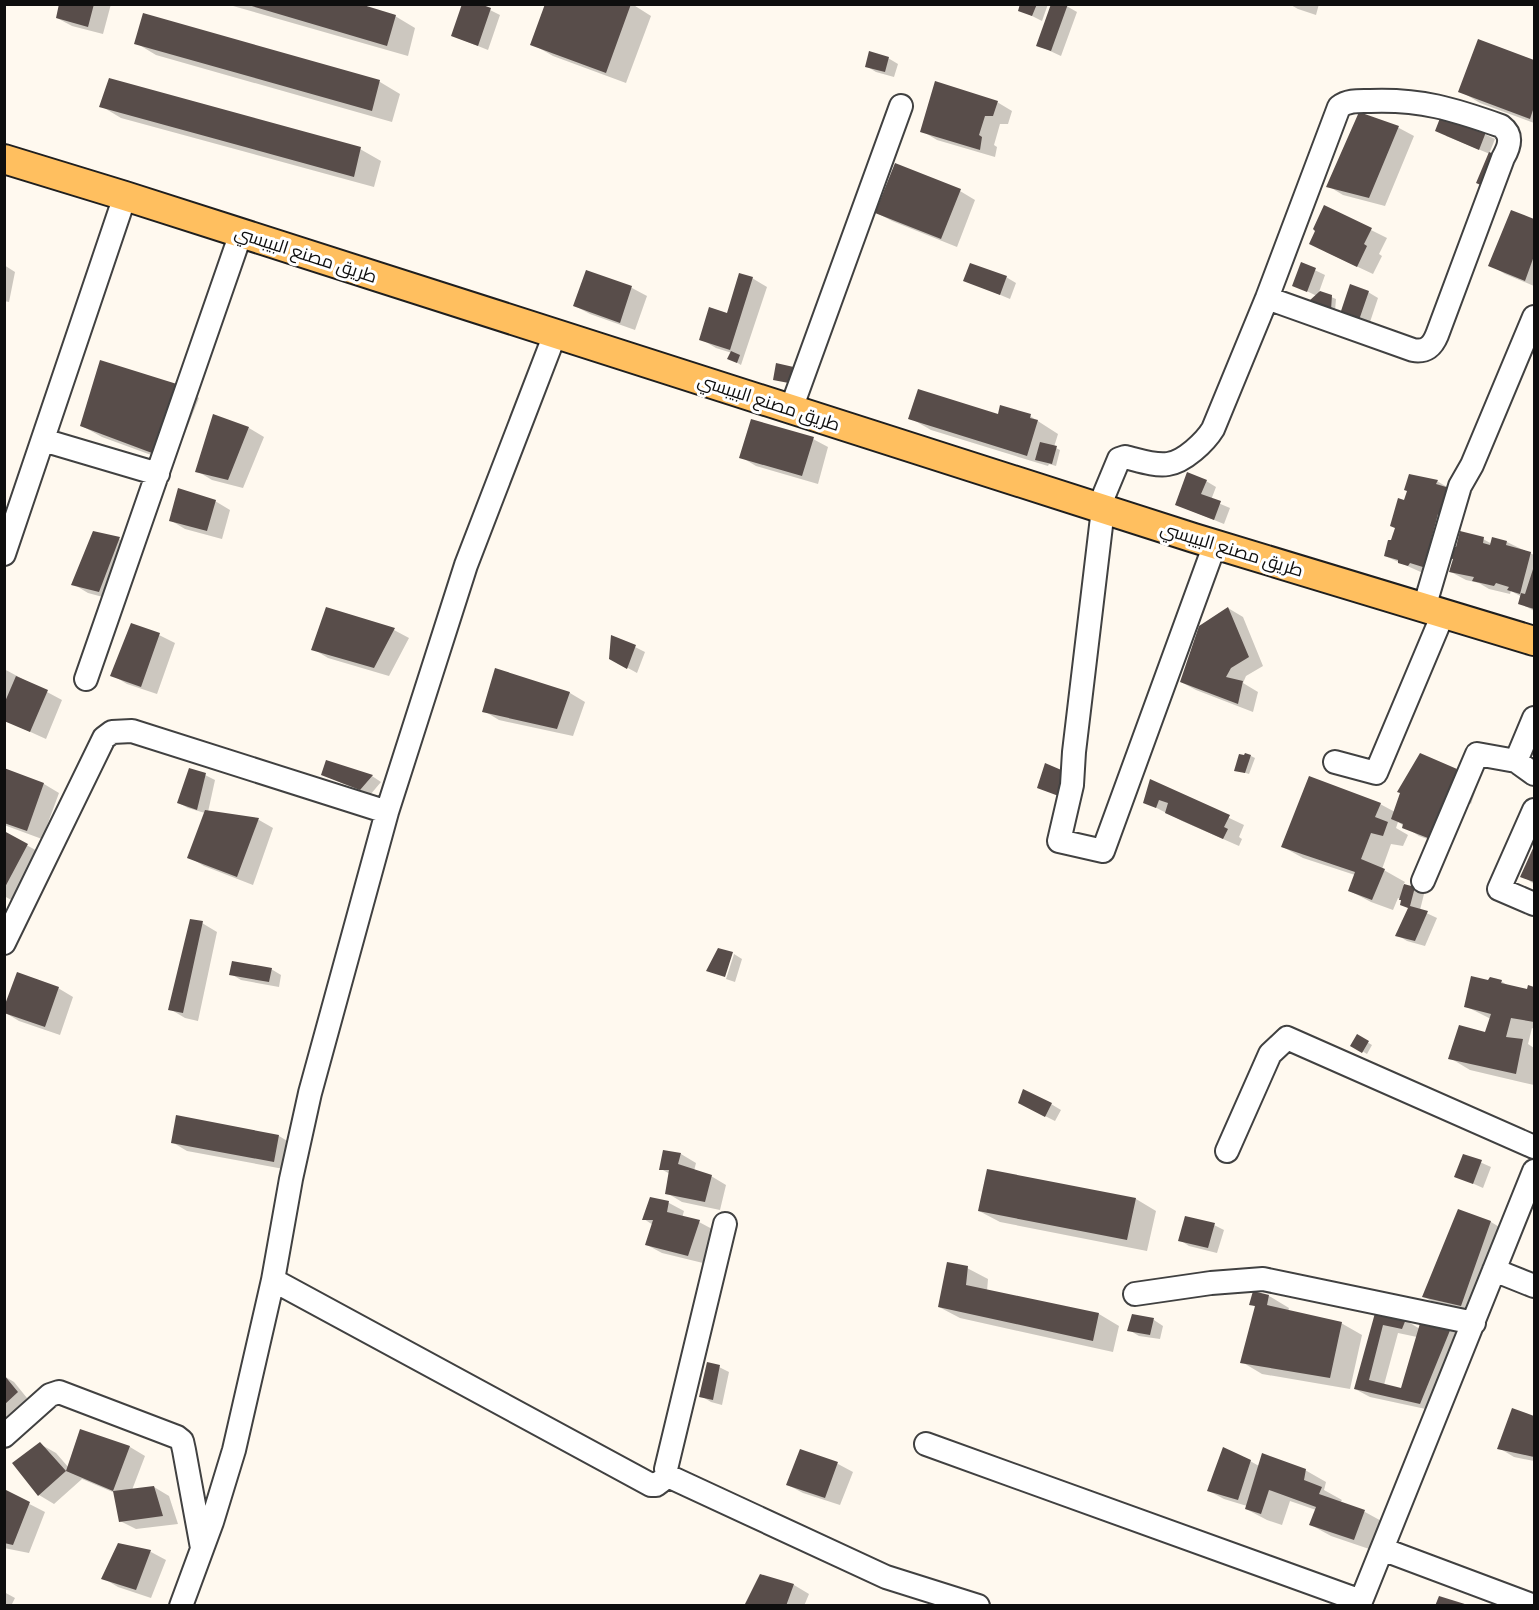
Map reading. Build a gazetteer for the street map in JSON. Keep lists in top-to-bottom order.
{
  "streets": {
    "main road": ["طريق مصنع البيبسي"]
  }
}
